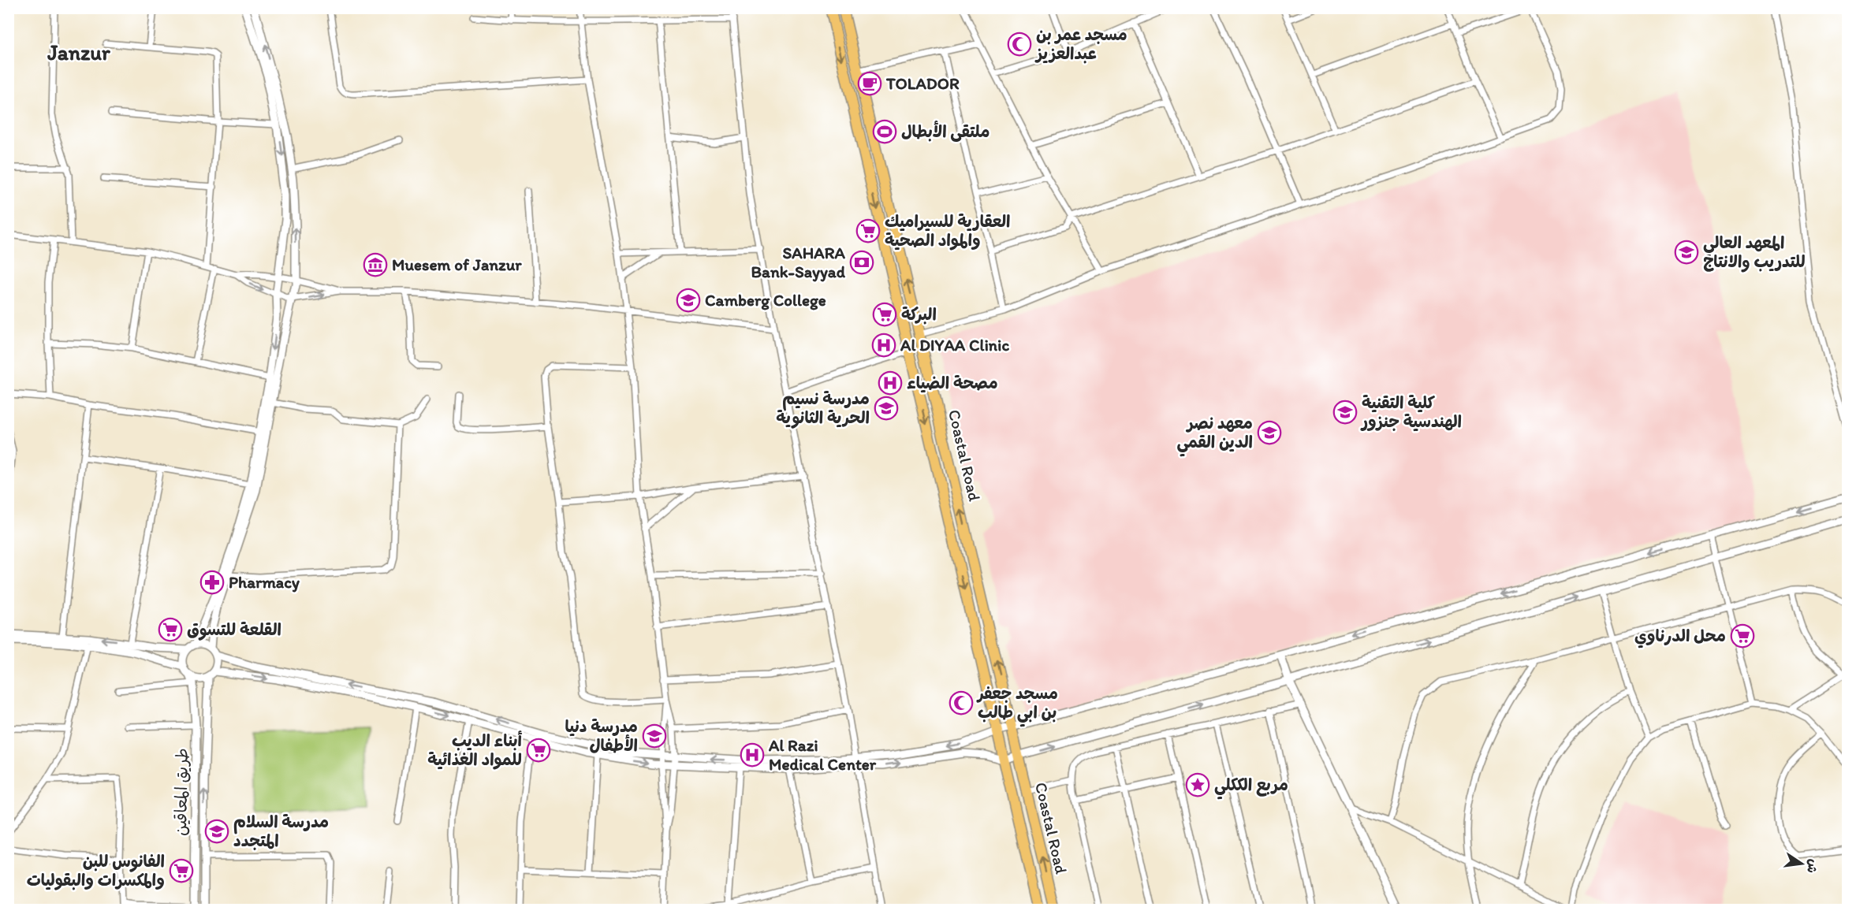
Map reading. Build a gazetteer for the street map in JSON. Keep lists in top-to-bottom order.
{
  "streets": {
    "highway": ["Coastal Road"],
    "street": ["طريق المعاقين"]
  },
  "districts": ["Janzur"],
  "places": {
    "mosque": ["مسجد عمر بن عبدالعزيز", "مسجد جعفر بن ابي طالب"],
    "cafe": ["TOLADOR"],
    "sports": ["ملتقى الأبطال"],
    "supermarket": [
      "العقارية للسيراميك والمواد الصحية",
      "البركة",
      "القلعة للتسوق",
      "محل الدرناوي",
      "أبناء الديب للمواد الغذائية",
      "الفانوس للبن والمكسرات والبقوليات"
    ],
    "school or university": [
      "المعهد العالي للتدريب والانتاج",
      "Camberg College",
      "مدرسة نسيم الحرية الثانوية",
      "كلية التقنية الهندسية جنزور",
      "معهد نصر الدين القمي",
      "مدرسة دنيا الأطفال",
      "مدرسة السلام المتجدد"
    ],
    "bank": ["SAHARA Bank-Sayyad"],
    "museum": ["Muesem of Janzur"],
    "hospital": ["Al DIYAA Clinic", "مصحة الضياء", "Al Razi Medical Center"],
    "pharmacy": ["Pharmacy"],
    "place": ["مربع الككلي"]
  },
  "north": "right"
}
